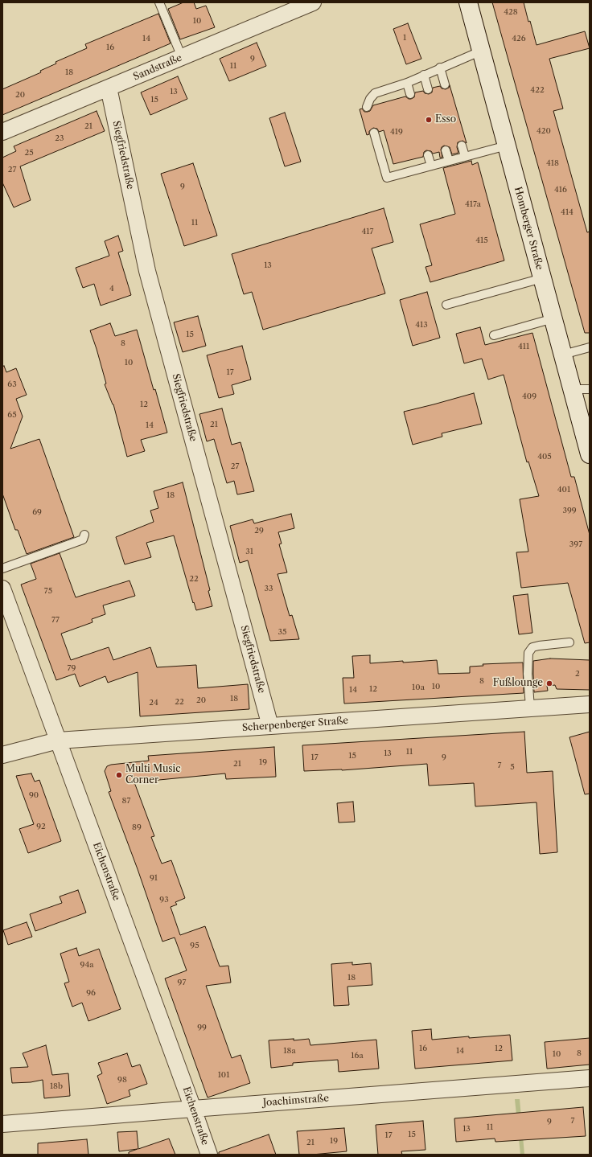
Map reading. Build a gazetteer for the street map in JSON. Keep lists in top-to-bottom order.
{
  "streets": {
    "main road": ["Homberger Straße"],
    "street": [
      "Sandstraße",
      "Siegfriedstraße",
      "Scherpenberger Straße",
      "Eichenstraße",
      "Joachimstraße"
    ]
  },
  "crossings": [
    ["Sandstraße", "Siegfriedstraße"],
    ["Siegfriedstraße", "Scherpenberger Straße"],
    ["Scherpenberger Straße", "Eichenstraße"],
    ["Eichenstraße", "Joachimstraße"]
  ],
  "places": ["Esso", "Fußlounge", "Multi Music Corner"],
  "house_numbers": [
    "428",
    "10",
    "1",
    "14",
    "426",
    "16",
    "9",
    "11",
    "18",
    "422",
    "13",
    "20",
    "15",
    "21",
    "420",
    "419",
    "23",
    "25",
    "418",
    "27",
    "9",
    "416",
    "417a",
    "414",
    "11",
    "417",
    "415",
    "13",
    "4",
    "413",
    "15",
    "8",
    "411",
    "10",
    "17",
    "63",
    "409",
    "12",
    "65",
    "21",
    "14",
    "405",
    "27",
    "401",
    "18",
    "399",
    "69",
    "29",
    "397",
    "31",
    "22",
    "33",
    "75",
    "77",
    "35",
    "79",
    "2",
    "8",
    "10",
    "10a",
    "12",
    "14",
    "18",
    "20",
    "22",
    "24",
    "11",
    "13",
    "15",
    "17",
    "9",
    "19",
    "21",
    "7",
    "5",
    "90",
    "87",
    "92",
    "89",
    "91",
    "93",
    "95",
    "94a",
    "18",
    "97",
    "96",
    "99",
    "16",
    "12",
    "18a",
    "14",
    "8",
    "10",
    "16a",
    "101",
    "98",
    "18b",
    "7",
    "9",
    "11",
    "13",
    "15",
    "17",
    "19",
    "21"
  ]
}
